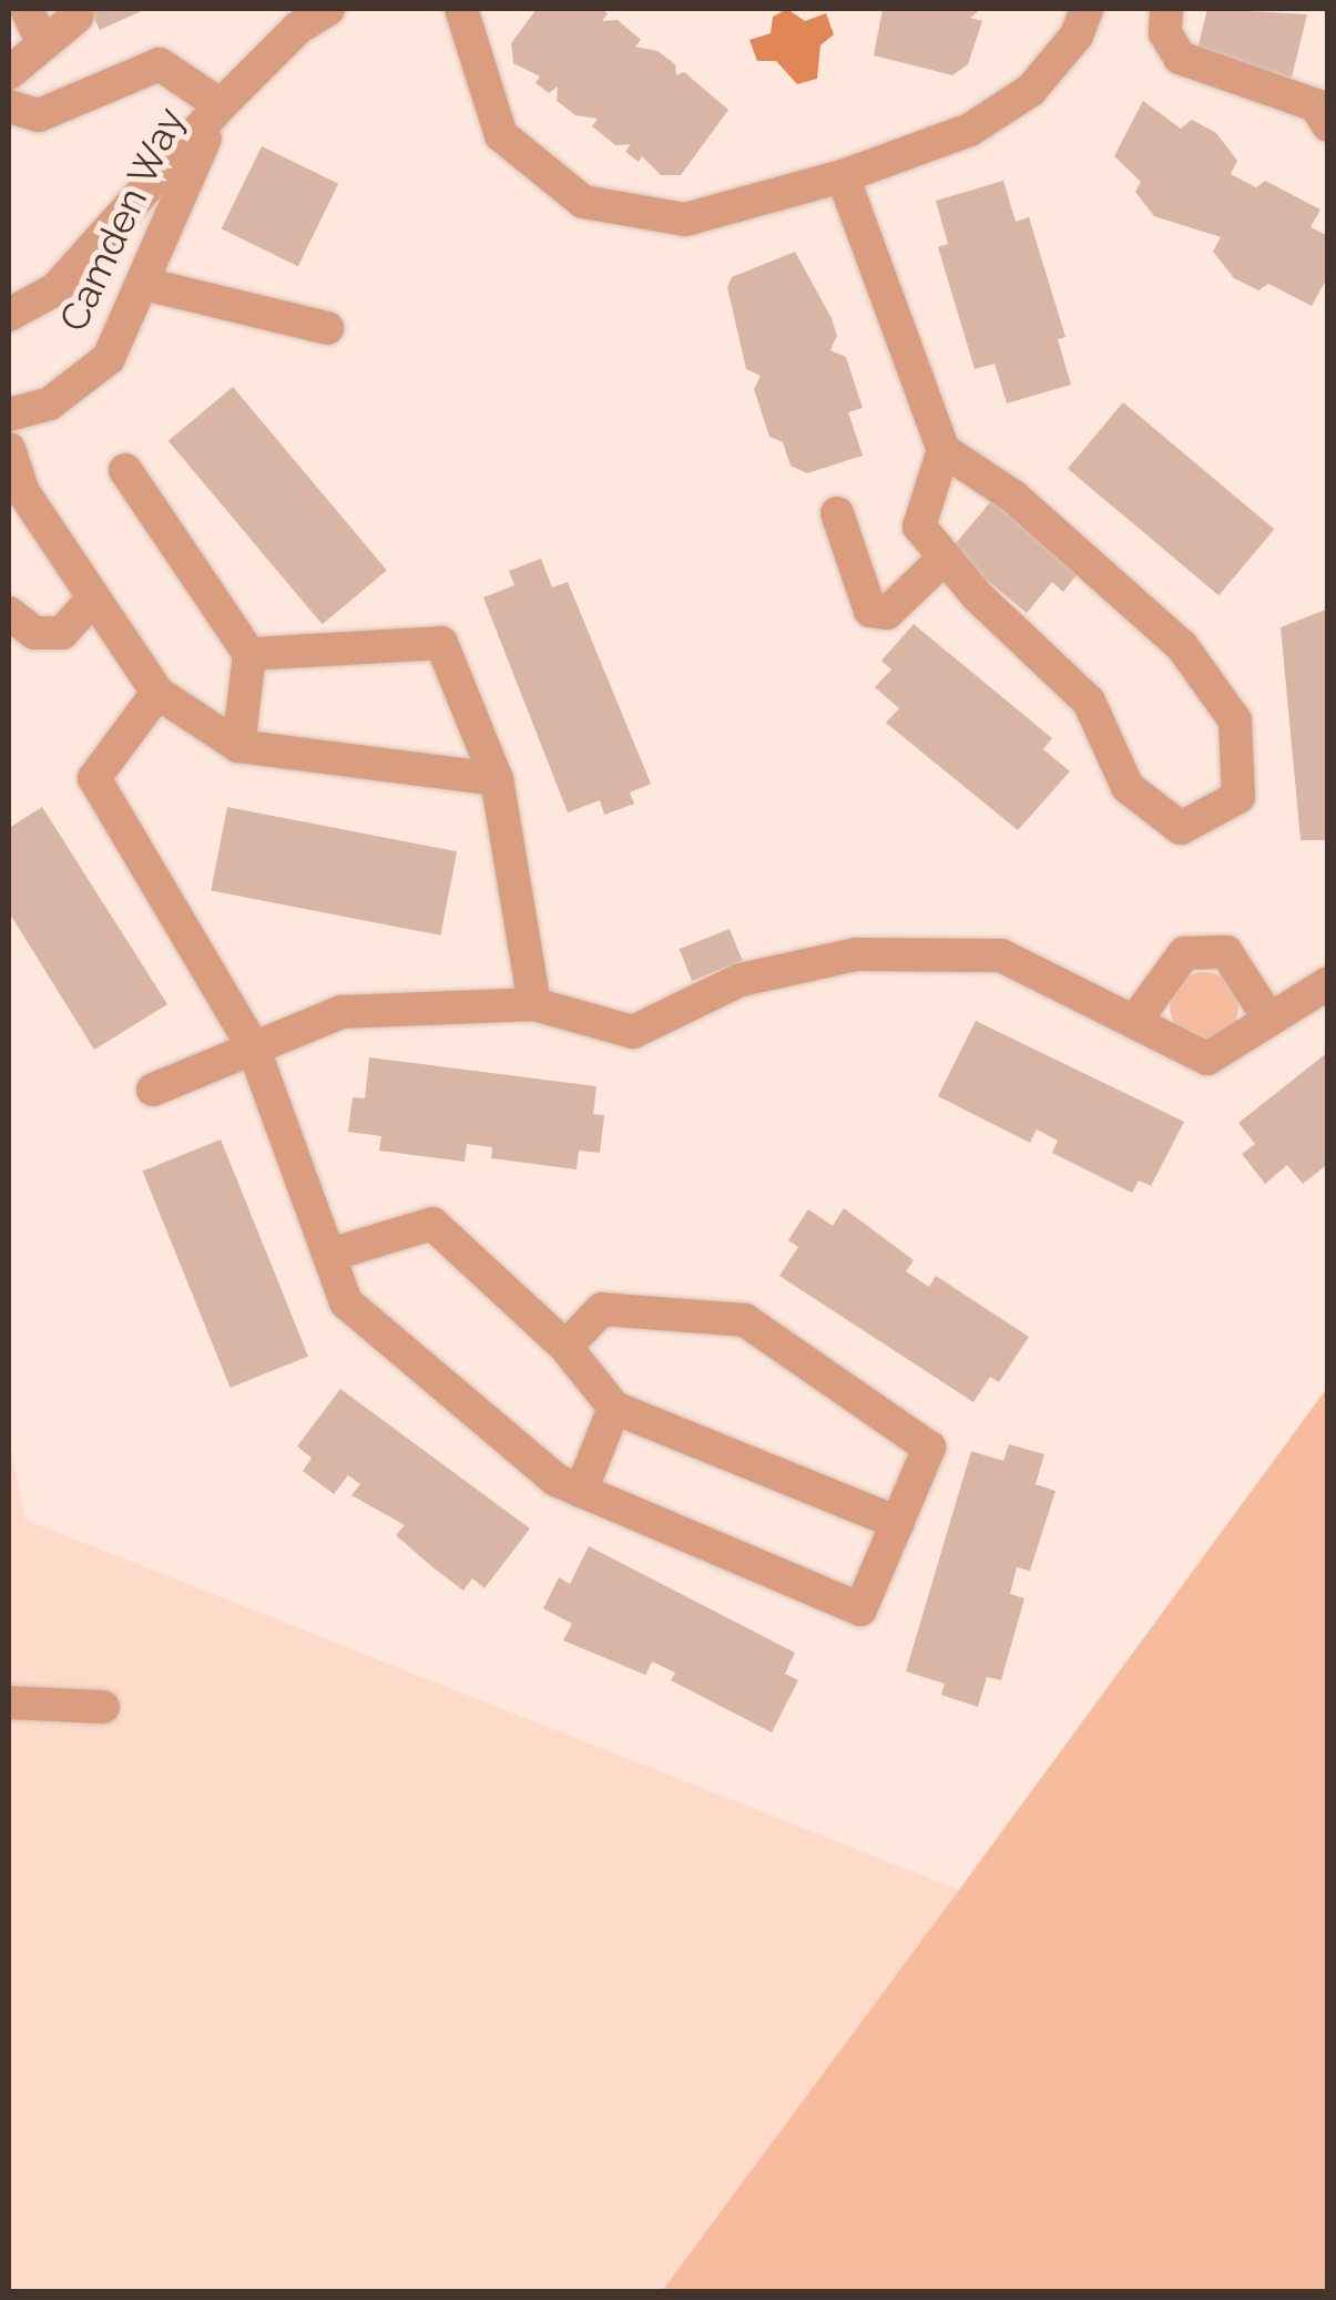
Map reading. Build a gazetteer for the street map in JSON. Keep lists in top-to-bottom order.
{
  "streets": {
    "street": ["Camden Way"]
  }
}
